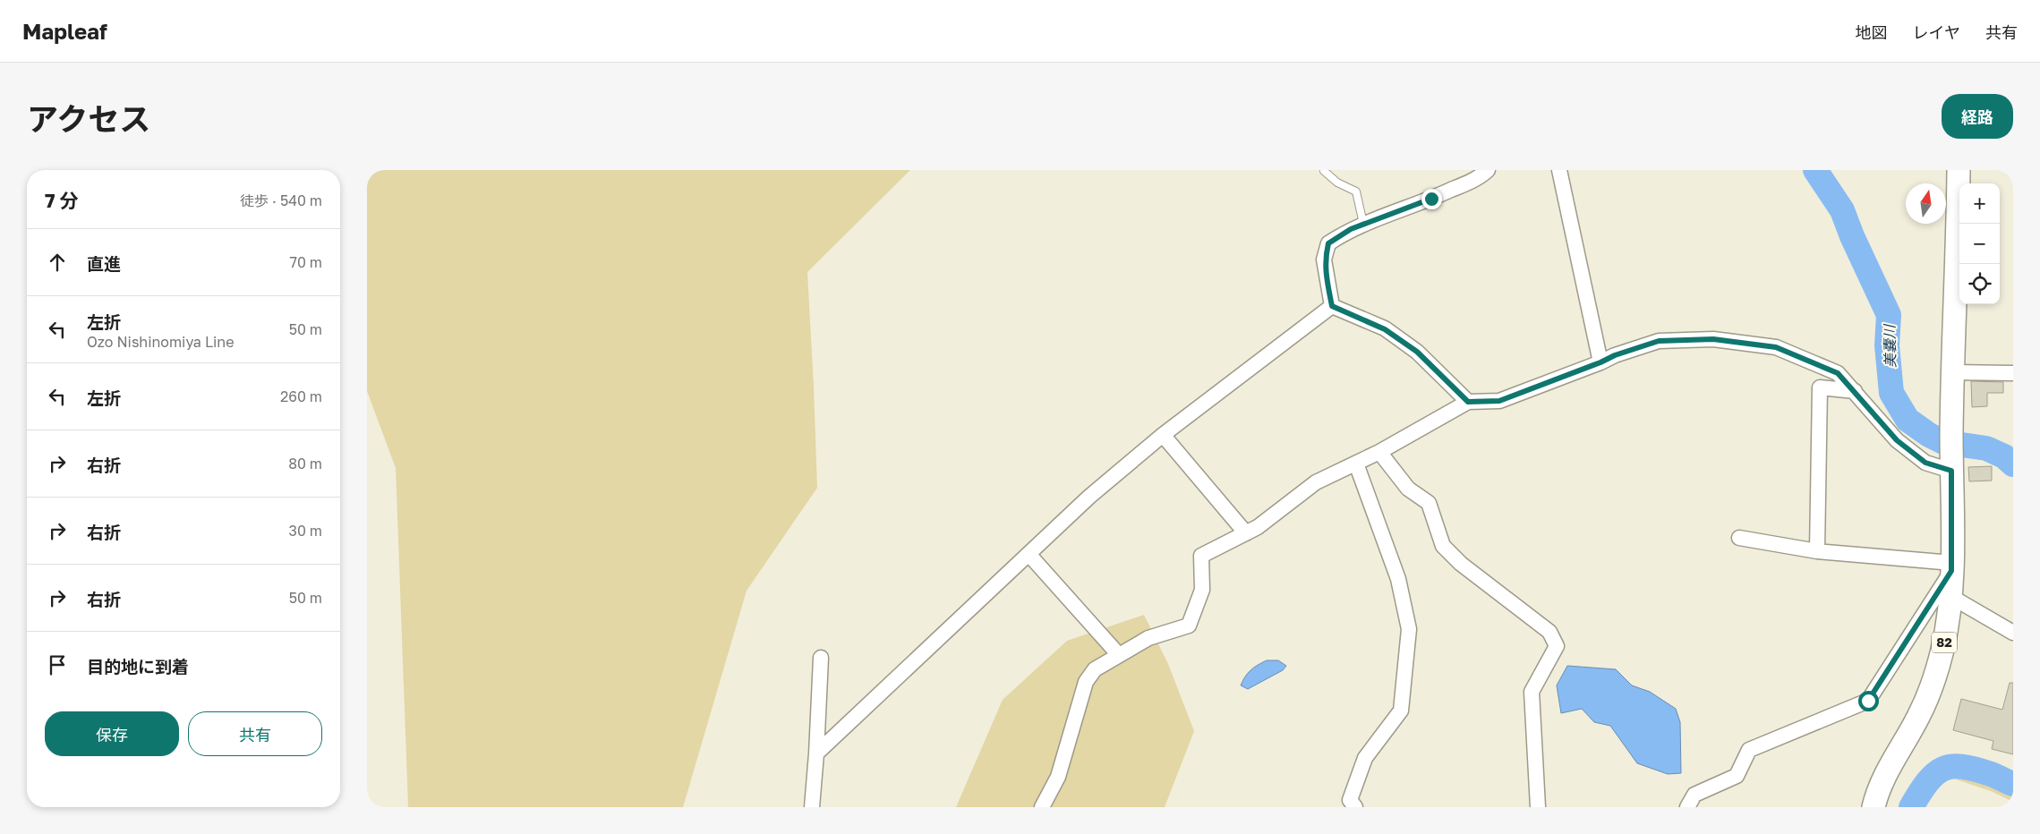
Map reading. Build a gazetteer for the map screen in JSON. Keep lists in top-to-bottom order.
{
  "streets": {
    "main road": ["82"]
  },
  "water": ["美嚢川"],
  "north": "top",
  "page": {
    "header": "Mapleaf",
    "nav": ["地図", "レイヤ", "共有"],
    "title": "アクセス",
    "buttons": [
      "経路",
      ["保存", "共有"]
    ],
    "heading": ["7 分", "徒歩 · 540 m"],
    "map_buttons": ["+", "−"],
    "list": [
      ["直進", "70 m"],
      ["左折", "Ozo Nishinomiya Line", "50 m"],
      ["左折", "260 m"],
      ["右折", "80 m"],
      ["右折", "30 m"],
      ["右折", "50 m"],
      "目的地に到着"
    ]
  }
}
